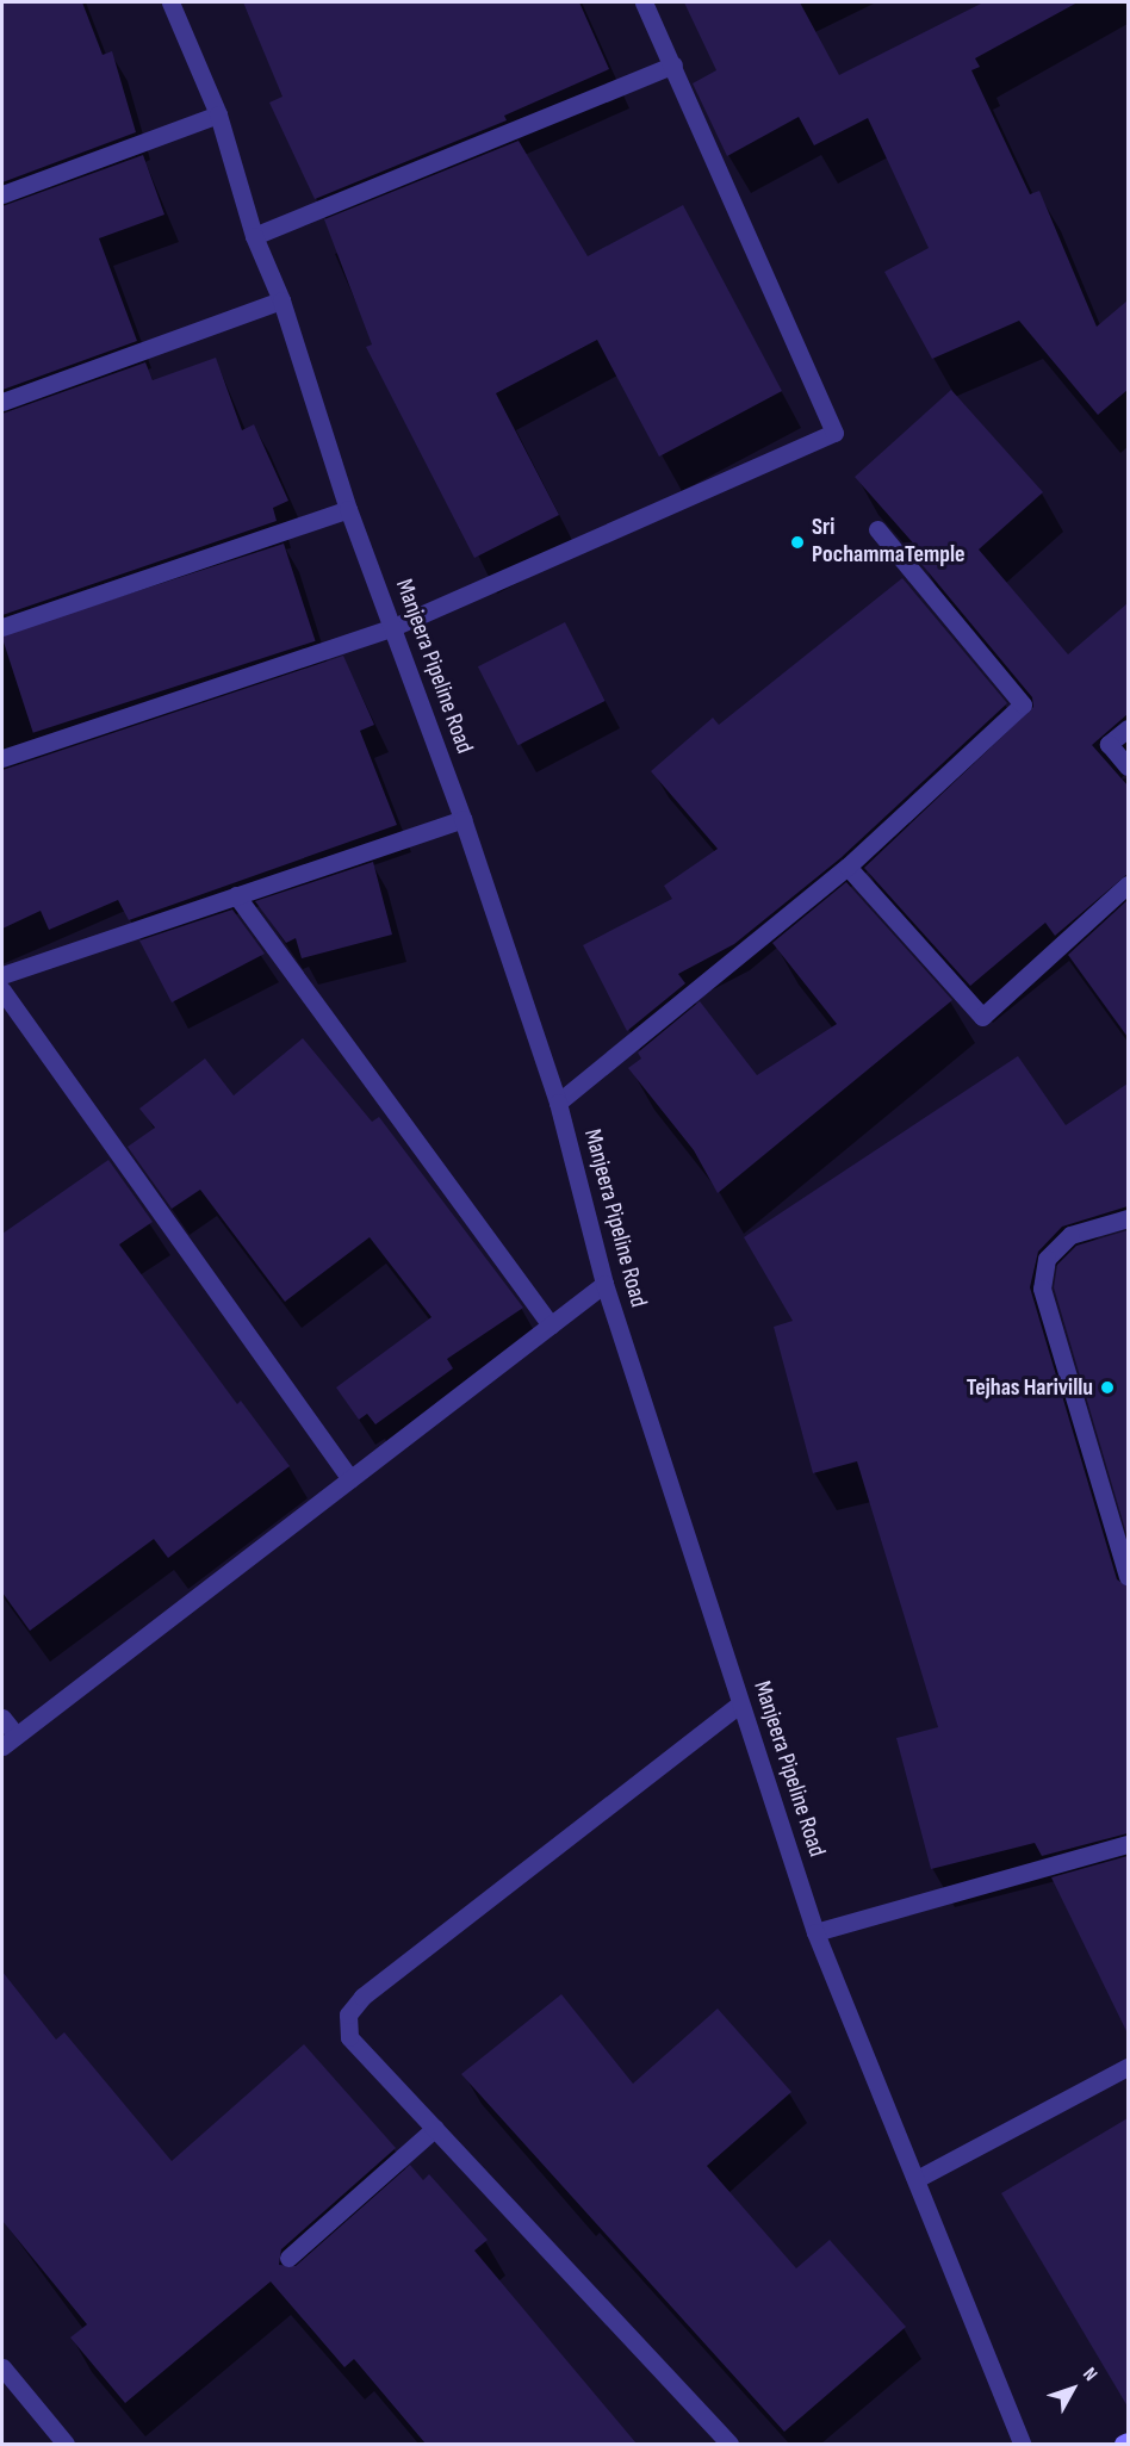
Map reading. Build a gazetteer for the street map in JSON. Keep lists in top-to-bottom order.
{
  "streets": {
    "street": ["Manjeera Pipeline Road"]
  },
  "places": ["Sri PochammaTemple", "Tejhas Harivillu"],
  "north": "top right"
}
